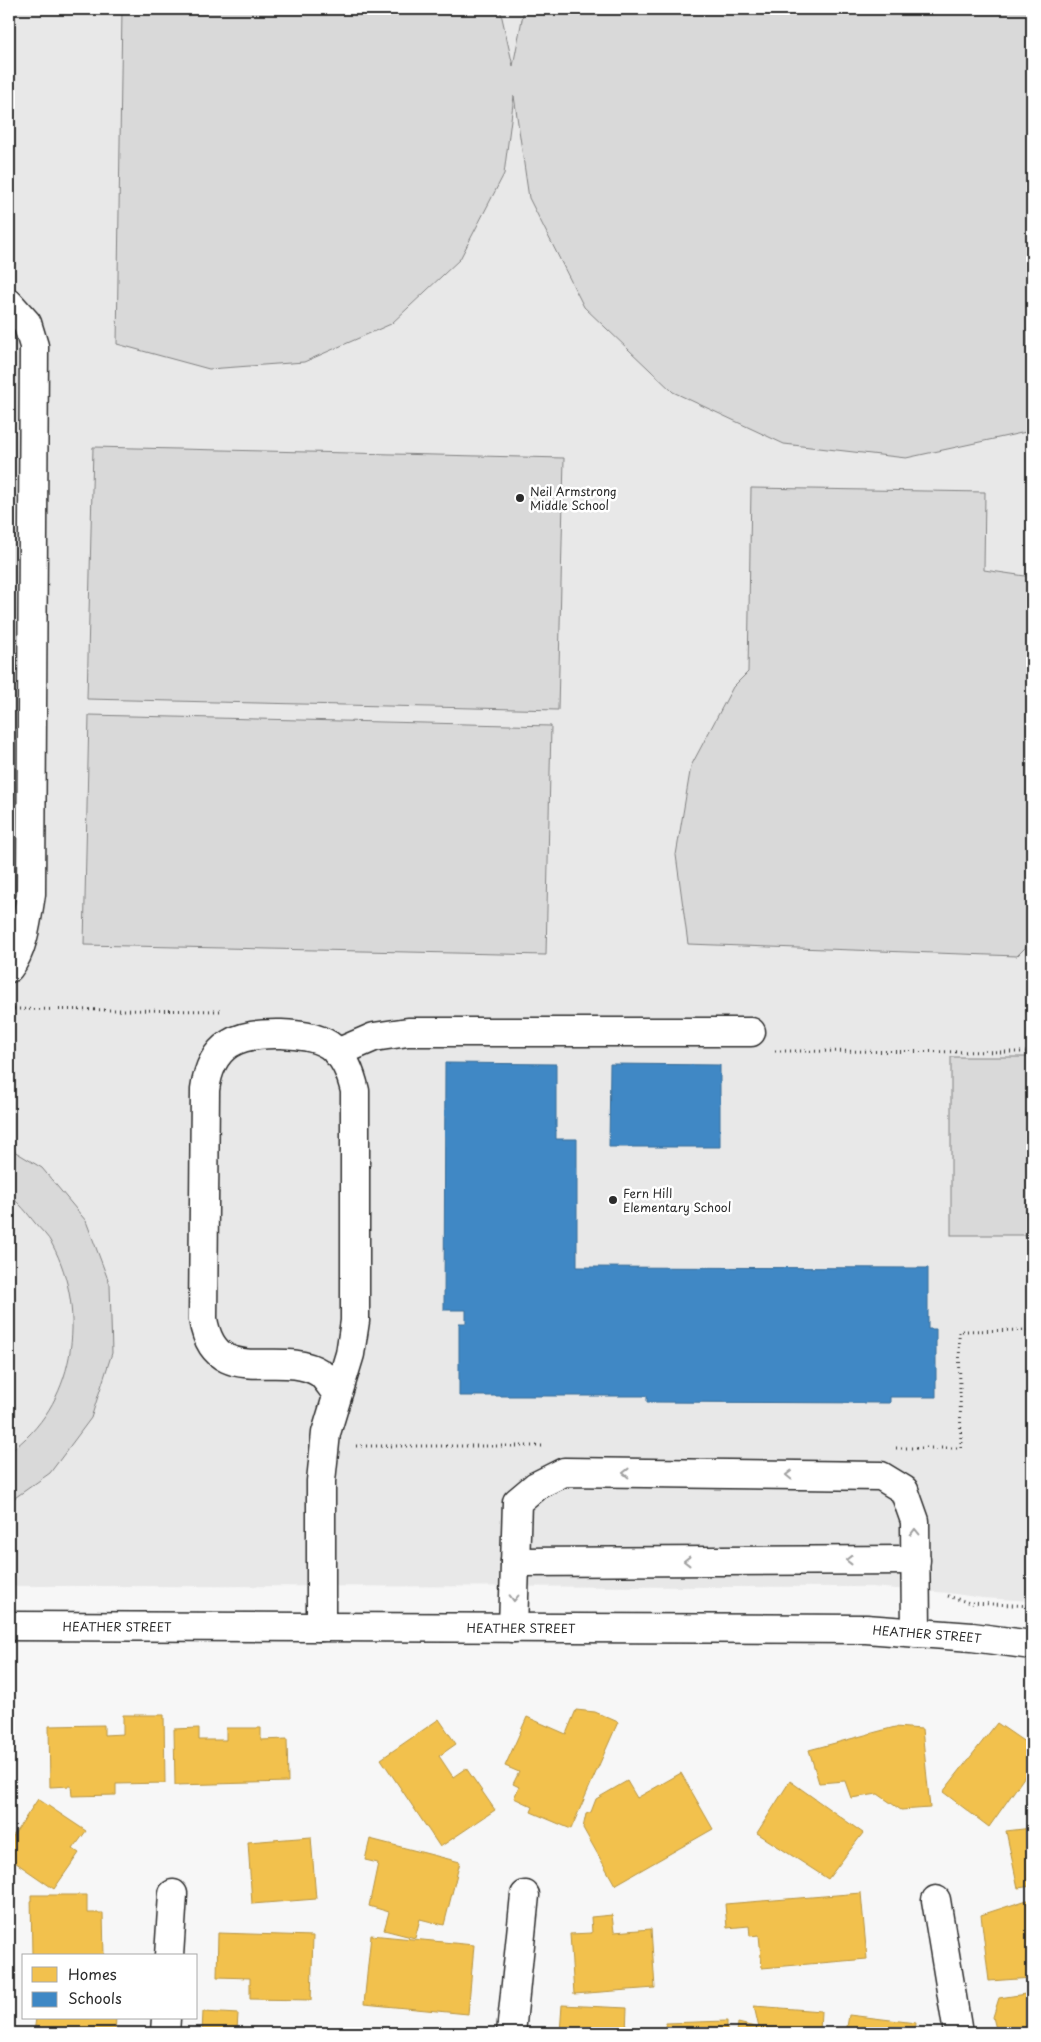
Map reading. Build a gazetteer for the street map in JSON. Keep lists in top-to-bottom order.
{
  "streets": {
    "street": ["HEATHER STREET"]
  },
  "places": ["Neil Armstrong Middle School", "Fern Hill Elementary School"],
  "legend": ["Homes", "Schools"]
}
